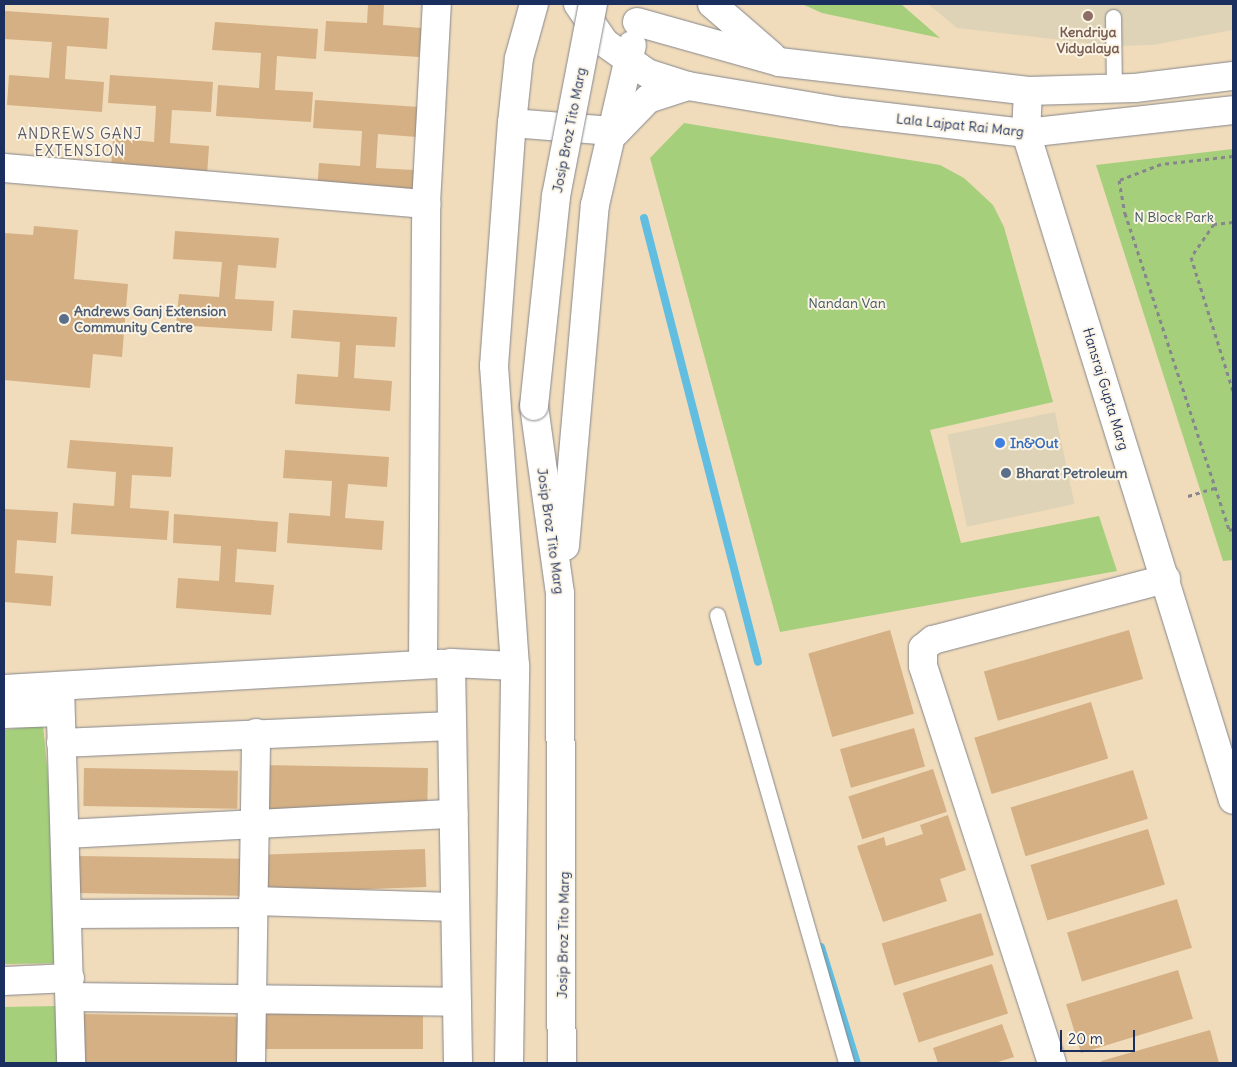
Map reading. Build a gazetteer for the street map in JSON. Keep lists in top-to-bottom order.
{
  "streets": {
    "street": ["Lala Lajpat Rai Marg", "Josip Broz Tito Marg", "Hansraj Gupta Marg"]
  },
  "crossings": [
    ["Lala Lajpat Rai Marg", "Hansraj Gupta Marg"]
  ],
  "districts": ["ANDREWS GANJ EXTENSION"],
  "parks": ["N Block Park", "Nandan Van"],
  "places": [
    "Kendriya Vidyalaya",
    "Andrews Ganj Extension Community Centre",
    "In&Out",
    "Bharat Petroleum"
  ],
  "scale_bar": "20 m"
}
